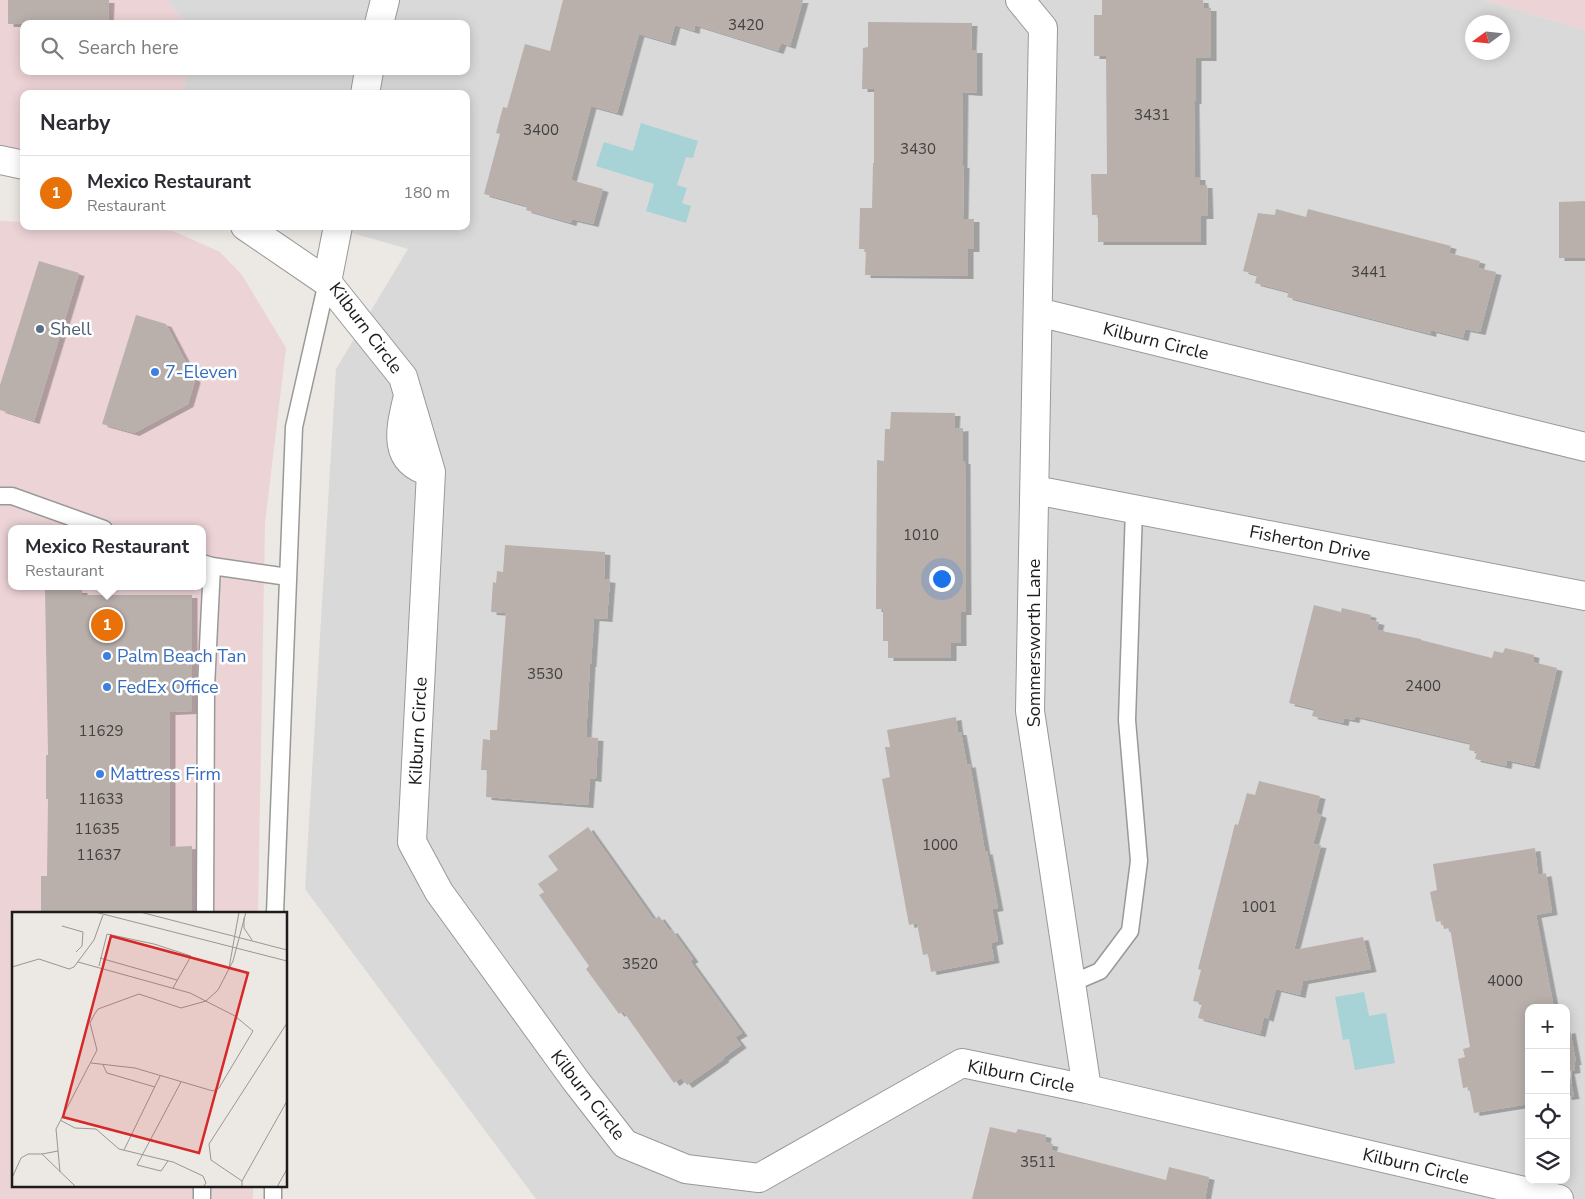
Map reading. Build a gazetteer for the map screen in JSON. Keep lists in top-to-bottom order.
{
  "streets": {
    "street": ["Kilburn Circle", "Fisherton Drive", "Sommersworth Lane"]
  },
  "crossings": [
    ["Kilburn Circle", "Sommersworth Lane"],
    ["Fisherton Drive", "Sommersworth Lane"]
  ],
  "places": [
    "Shell",
    "7-Eleven",
    "Palm Beach Tan",
    "FedEx Office",
    "Mattress Firm"
  ],
  "house_numbers": [
    "3420",
    "3431",
    "3400",
    "3430",
    "3441",
    "1010",
    "3530",
    "2400",
    "11629",
    "11633",
    "11635",
    "1000",
    "11637",
    "1001",
    "3520",
    "4000",
    "3511"
  ],
  "north": "left",
  "page": {
    "search": "Search here",
    "heading": "Nearby",
    "list": [
      {
        "mark": "1",
        "name": "Mexico Restaurant",
        "note": "Restaurant",
        "value": "180 m"
      }
    ],
    "popup": ["Mexico Restaurant", "Restaurant"],
    "pins": "1",
    "map_buttons": ["+", "−"]
  }
}
